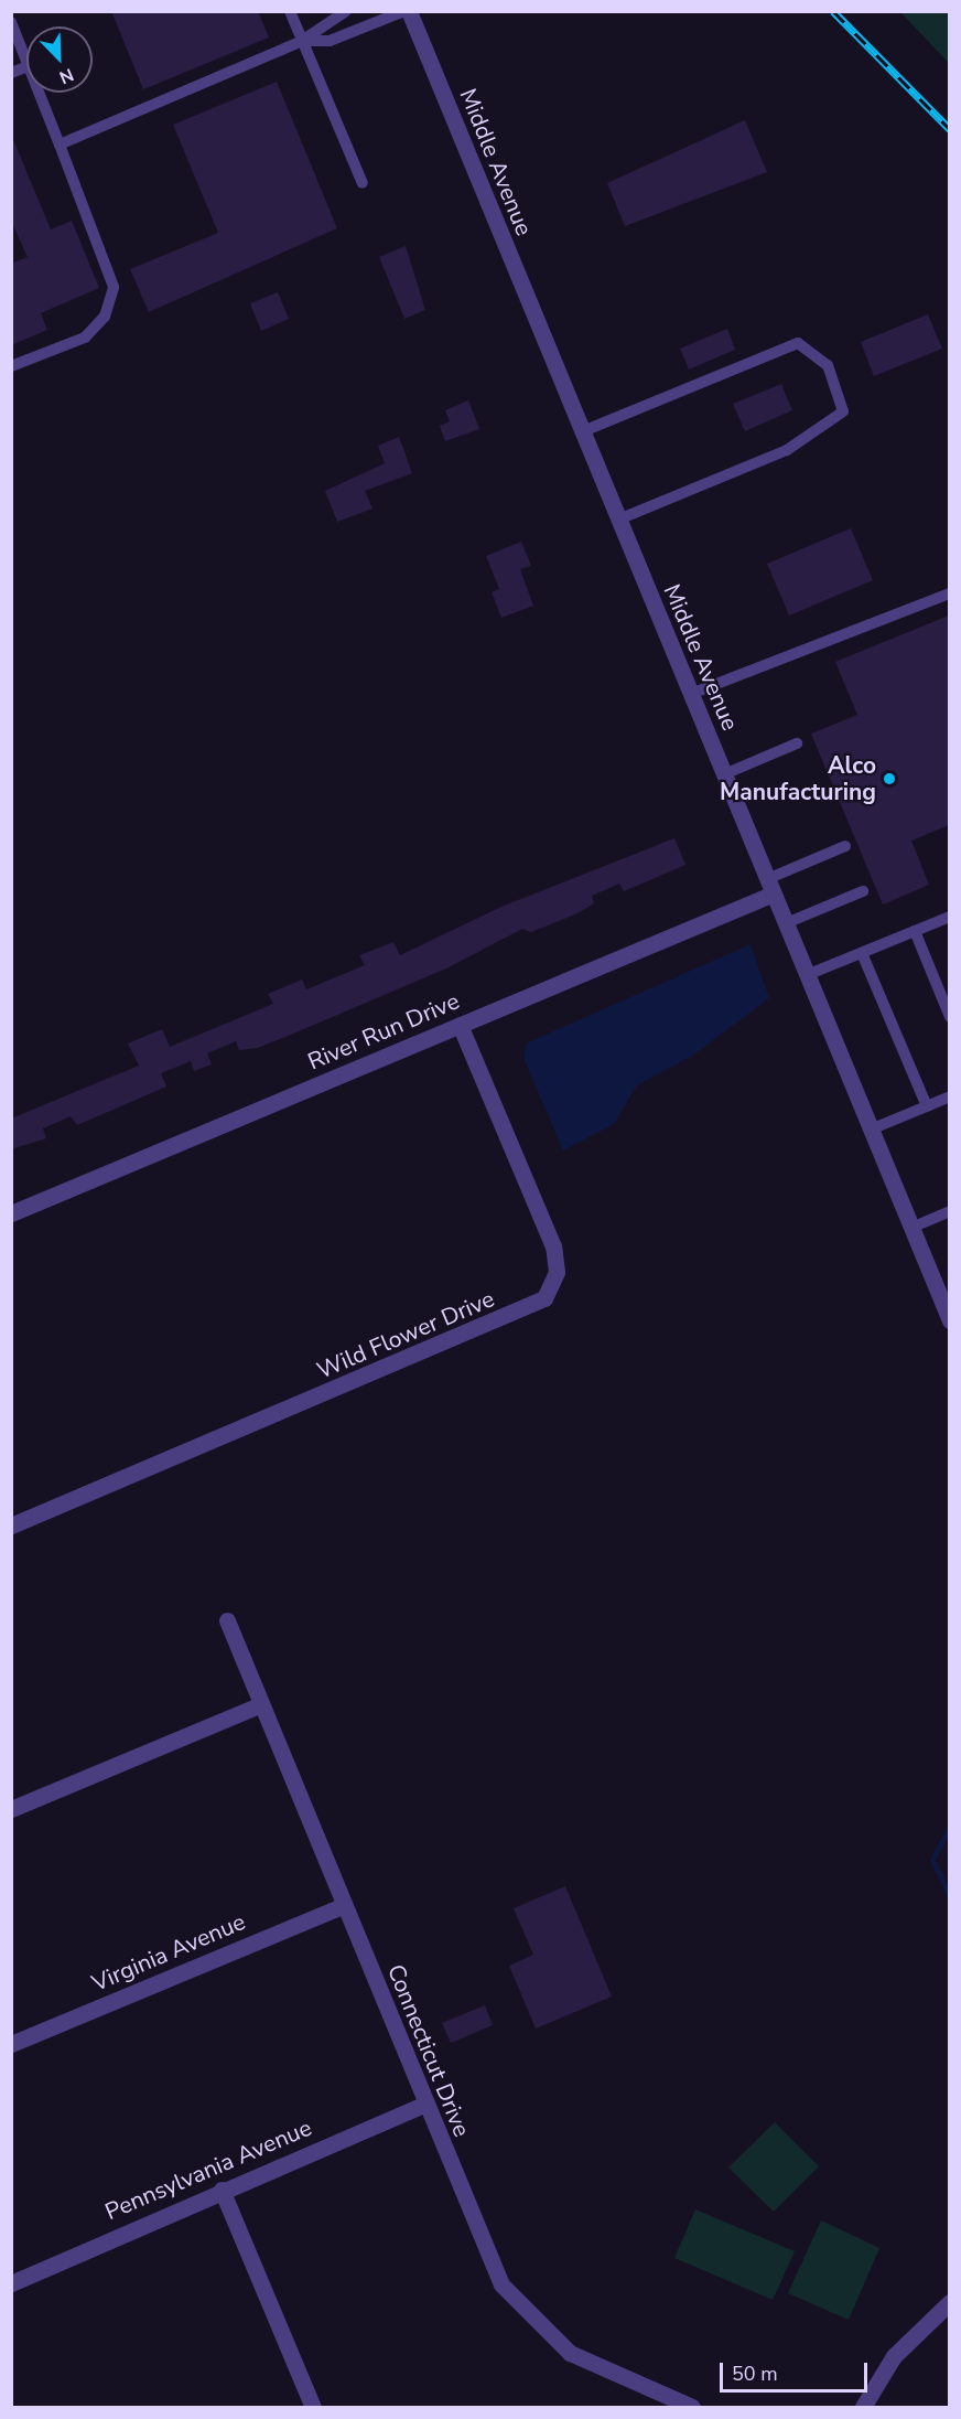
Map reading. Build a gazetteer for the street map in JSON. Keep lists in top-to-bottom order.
{
  "streets": {
    "street": [
      "Middle Avenue",
      "River Run Drive",
      "Wild Flower Drive",
      "Virginia Avenue",
      "Connecticut Drive",
      "Pennsylvania Avenue"
    ]
  },
  "crossings": [
    ["Middle Avenue", "River Run Drive"],
    ["River Run Drive", "Wild Flower Drive"],
    ["Virginia Avenue", "Connecticut Drive"],
    ["Connecticut Drive", "Pennsylvania Avenue"]
  ],
  "places": ["Alco Manufacturing"],
  "scale_bar": "50 m",
  "north": "bottom right"
}
